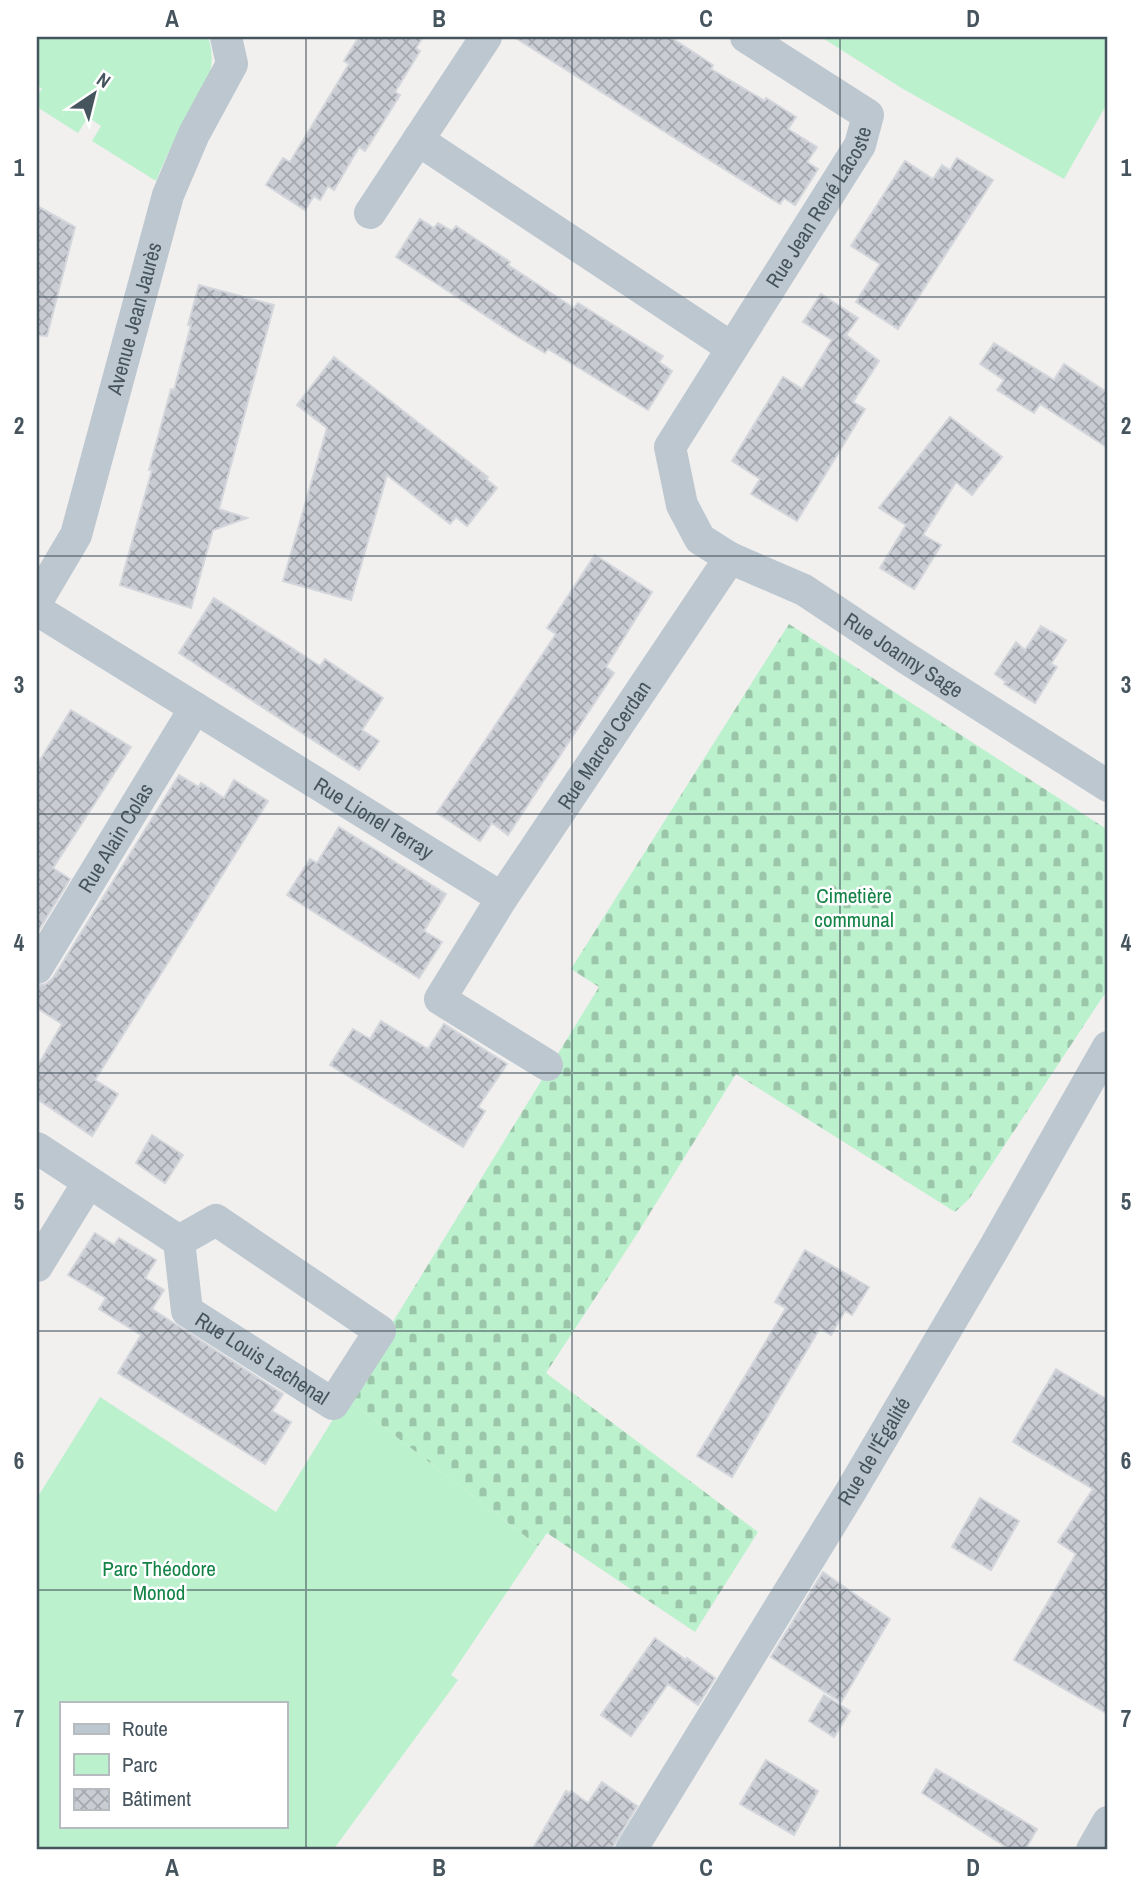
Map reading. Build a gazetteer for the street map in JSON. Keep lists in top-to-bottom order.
{
  "streets": {
    "street": [
      "Rue Jean René Lacoste",
      "Avenue Jean Jaurès",
      "Rue Joanny Sage",
      "Rue Marcel Cerdan",
      "Rue Lionel Terray",
      "Rue Alain Colas",
      "Rue Louis Lachenal",
      "Rue de l'Égalité"
    ]
  },
  "crossings": [
    ["Rue Jean René Lacoste", "Rue Joanny Sage"],
    ["Rue Jean René Lacoste", "Rue Marcel Cerdan"],
    ["Rue Joanny Sage", "Rue Marcel Cerdan"],
    ["Rue Marcel Cerdan", "Rue Lionel Terray"],
    ["Rue Lionel Terray", "Rue Alain Colas"]
  ],
  "parks": ["Cimetière communal", "Parc Théodore Monod"],
  "legend": ["Route", "Parc", "Bâtiment"],
  "north": "top right",
  "grid": {
    "columns": [
      "A",
      "B",
      "C",
      "D"
    ],
    "rows": [
      "1",
      "2",
      "3",
      "4",
      "5",
      "6",
      "7"
    ]
  }
}
